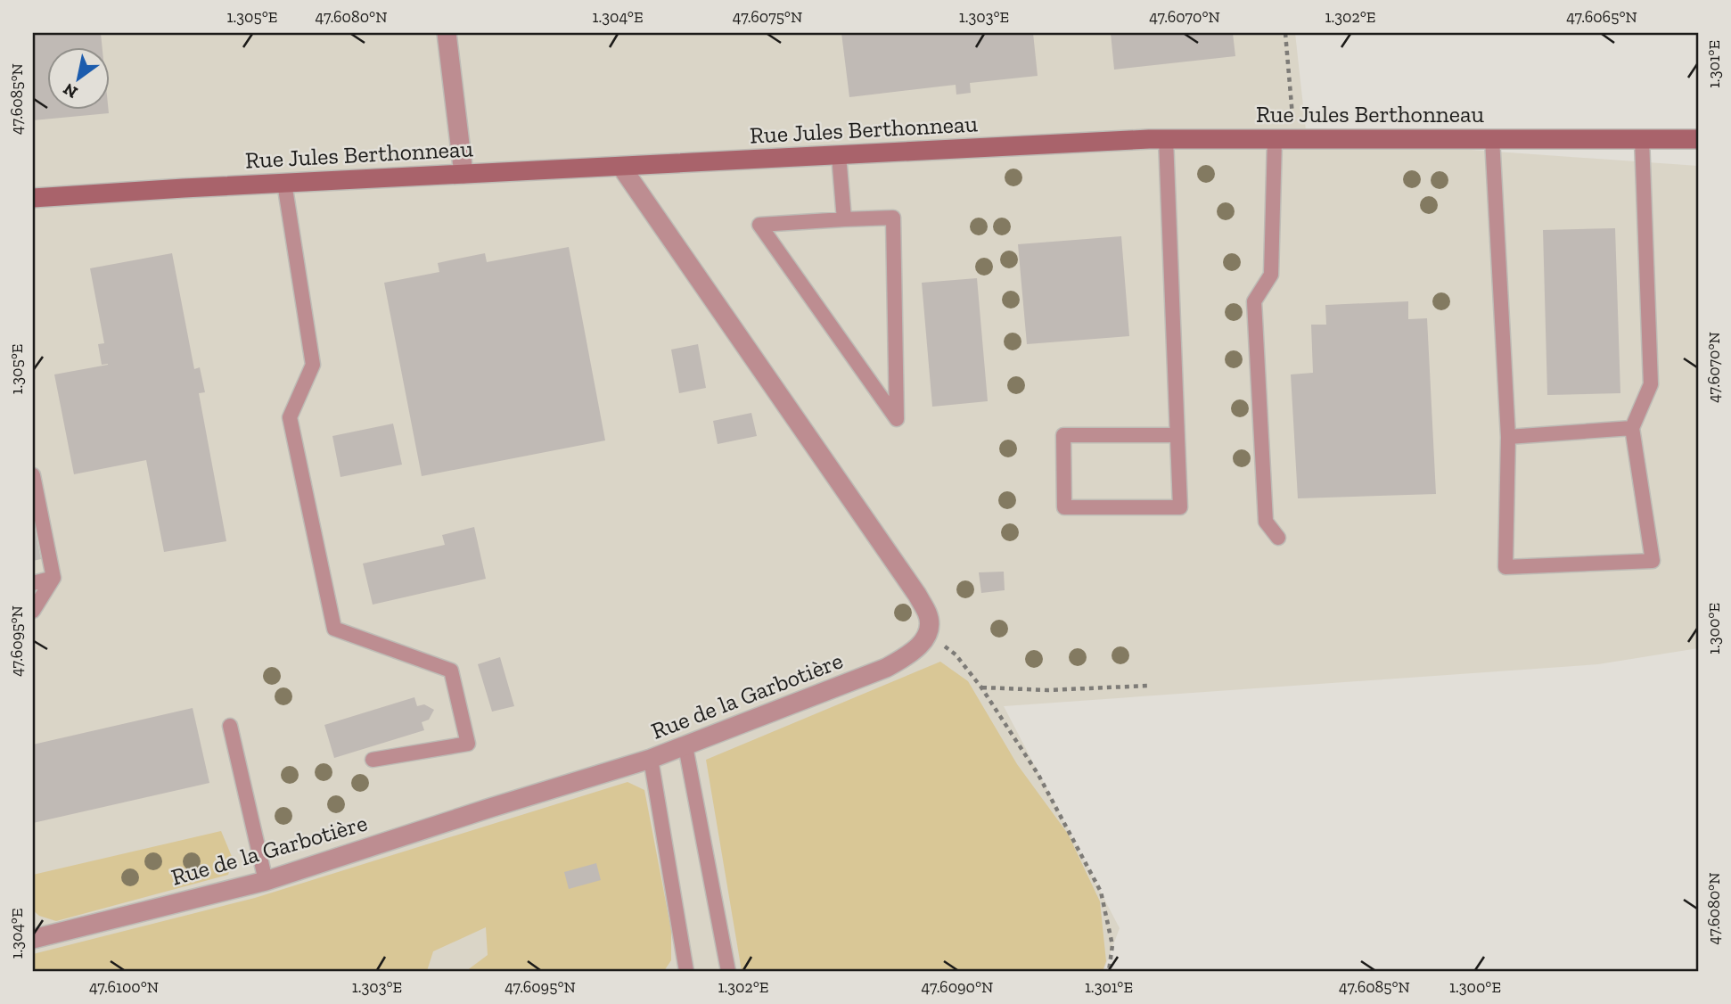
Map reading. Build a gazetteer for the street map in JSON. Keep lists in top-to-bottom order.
{
  "streets": {
    "main road": ["Rue Jules Berthonneau"],
    "street": ["Rue de la Garbotière"]
  },
  "north": "bottom left",
  "coordinates": [
    "1.305°E",
    "47.6080°N",
    "1.304°E",
    "47.6075°N",
    "1.303°E",
    "47.6070°N",
    "1.302°E",
    "47.6065°N",
    "1.301°E",
    "47.6085°N",
    "1.300°E",
    "47.6095°N",
    "47.6100°N",
    "47.6090°N"
  ]
}
